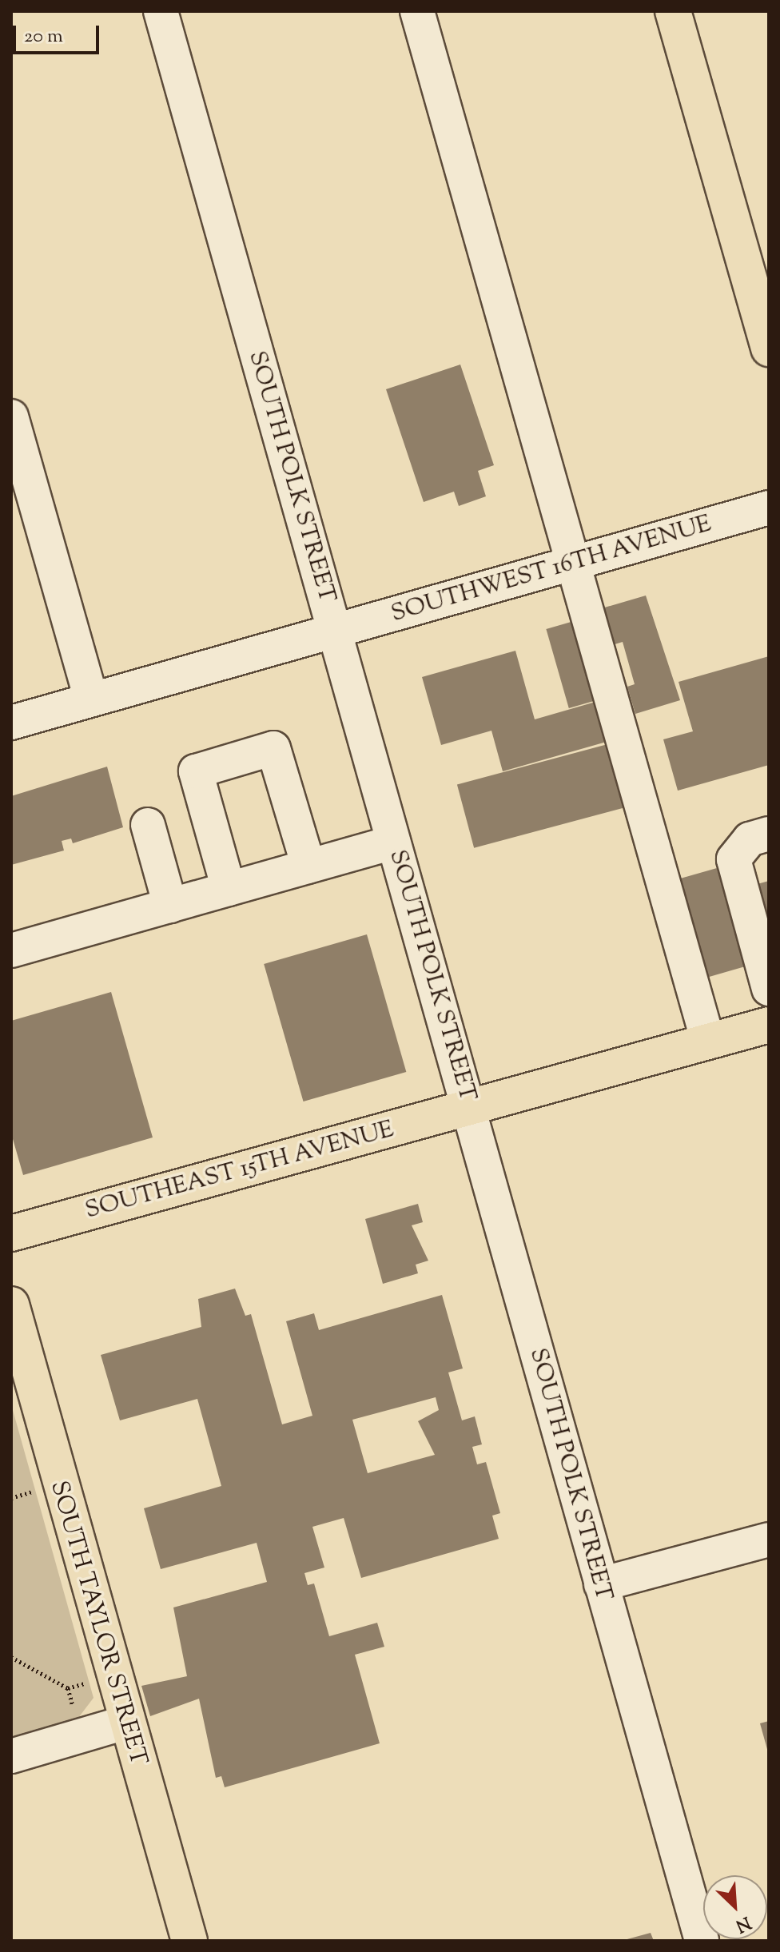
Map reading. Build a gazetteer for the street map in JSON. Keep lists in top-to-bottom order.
{
  "streets": {
    "main road": ["SOUTHEAST 15TH AVENUE", "SOUTH TAYLOR STREET"],
    "street": ["SOUTH POLK STREET", "SOUTHWEST 16TH AVENUE"]
  },
  "crossings": [
    ["SOUTH POLK STREET", "SOUTHWEST 16TH AVENUE"],
    ["SOUTH POLK STREET", "SOUTHEAST 15TH AVENUE"]
  ],
  "scale_bar": "20 m",
  "north": "bottom right"
}
